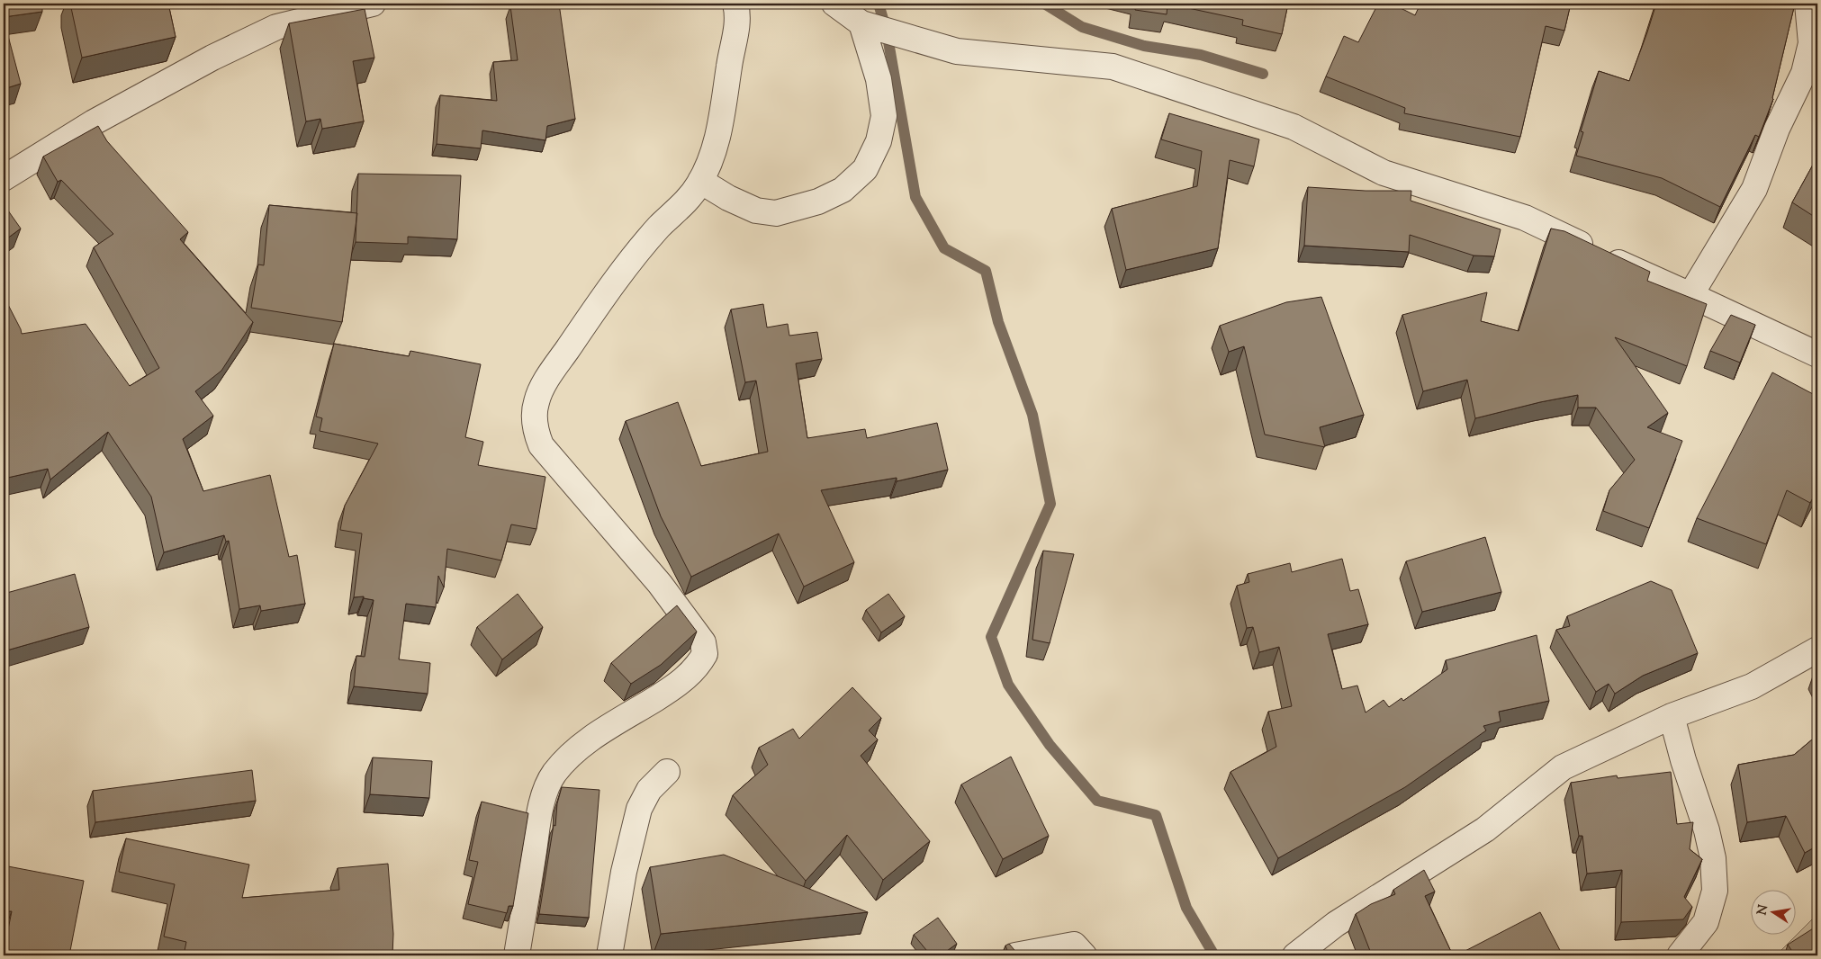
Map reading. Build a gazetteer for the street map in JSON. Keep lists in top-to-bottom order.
{
  "north": "left"
}
